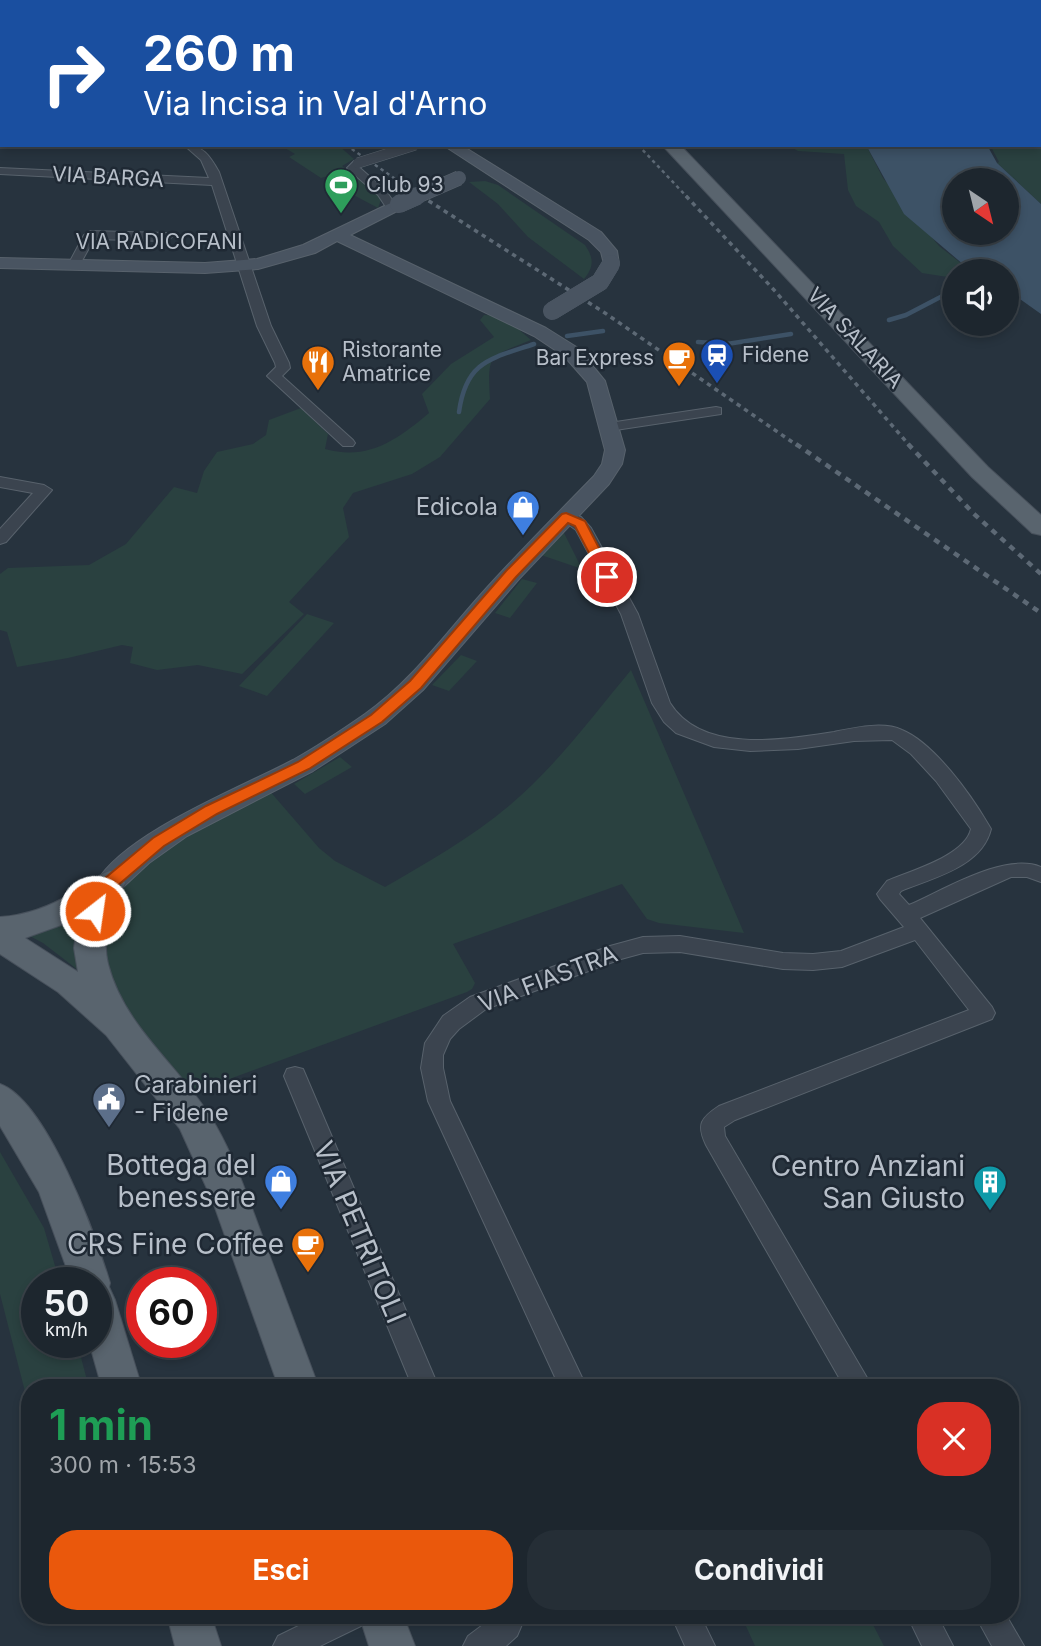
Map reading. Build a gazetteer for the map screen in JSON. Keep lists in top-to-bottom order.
{
  "streets": {
    "main road": ["VIA SALARIA"],
    "street": [
      "VIA BARGA",
      "VIA RADICOFANI",
      "VIA FIASTRA",
      "VIA PETRITOLI"
    ]
  },
  "places": {
    "sports": ["Club 93"],
    "station": ["Fidene"],
    "cafe": ["Bar Express", "CRS Fine Coffee"],
    "restaurant": ["Ristorante Amatrice"],
    "shop": ["Edicola", "Bottega del benessere"],
    "public building": ["Carabinieri - Fidene"],
    "building": ["Centro Anziani San Giusto"]
  },
  "north": "bottom right",
  "page": {
    "turn": ["260 m", "Via Incisa in Val d'Arno"],
    "speed": "50 km/h",
    "limit": "60",
    "heading": ["1 min", "300 m · 15:53"],
    "buttons": ["Esci", "Condividi"]
  }
}
